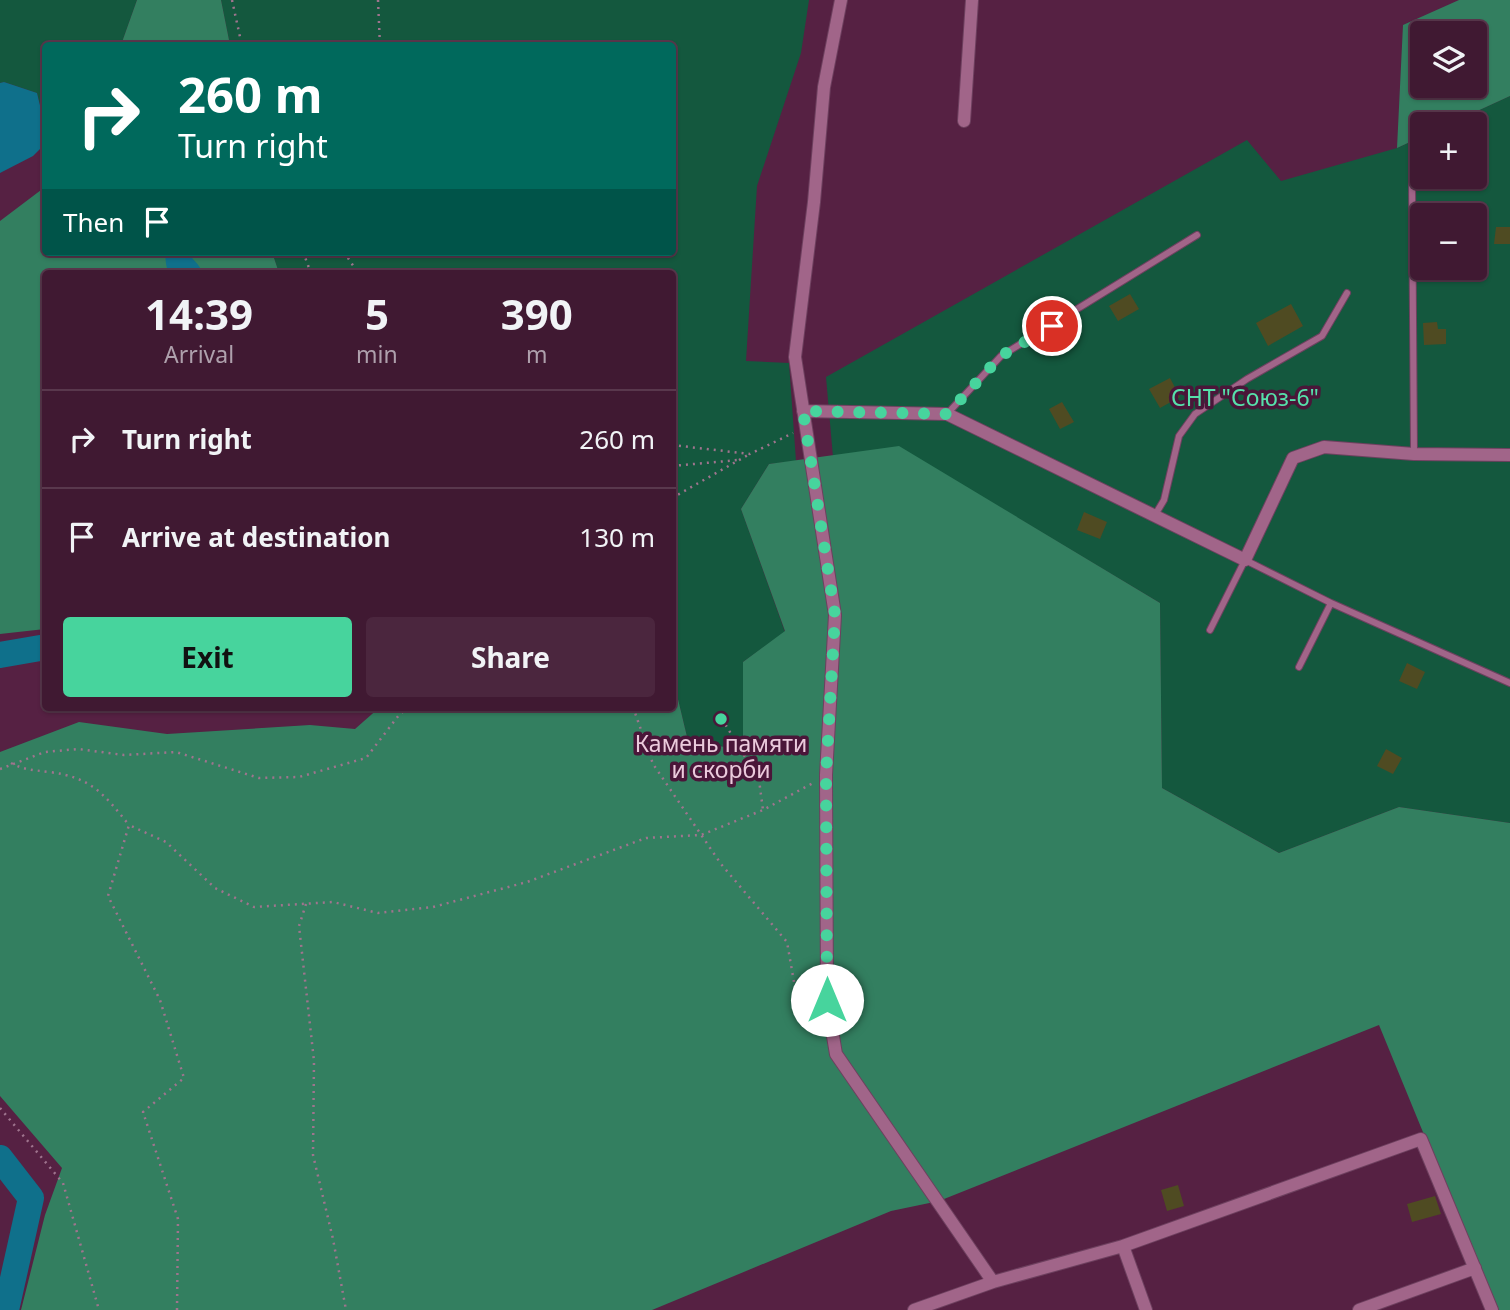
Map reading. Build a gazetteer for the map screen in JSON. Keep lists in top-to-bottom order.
{
  "parks": ["СНТ \"Союз-6\""],
  "places": ["Камень памяти и скорби"],
  "page": {
    "map_buttons": ["+", "−"],
    "turn": ["260 m", "Turn right"],
    "then": "Then",
    "eta": [
      "14:39",
      "Arrival",
      "5",
      "min",
      "390",
      "m"
    ],
    "list": [
      {
        "name": "Turn right",
        "value": "260 m"
      },
      {
        "name": "Arrive at destination",
        "value": "130 m"
      }
    ],
    "buttons": ["Exit", "Share"]
  }
}
